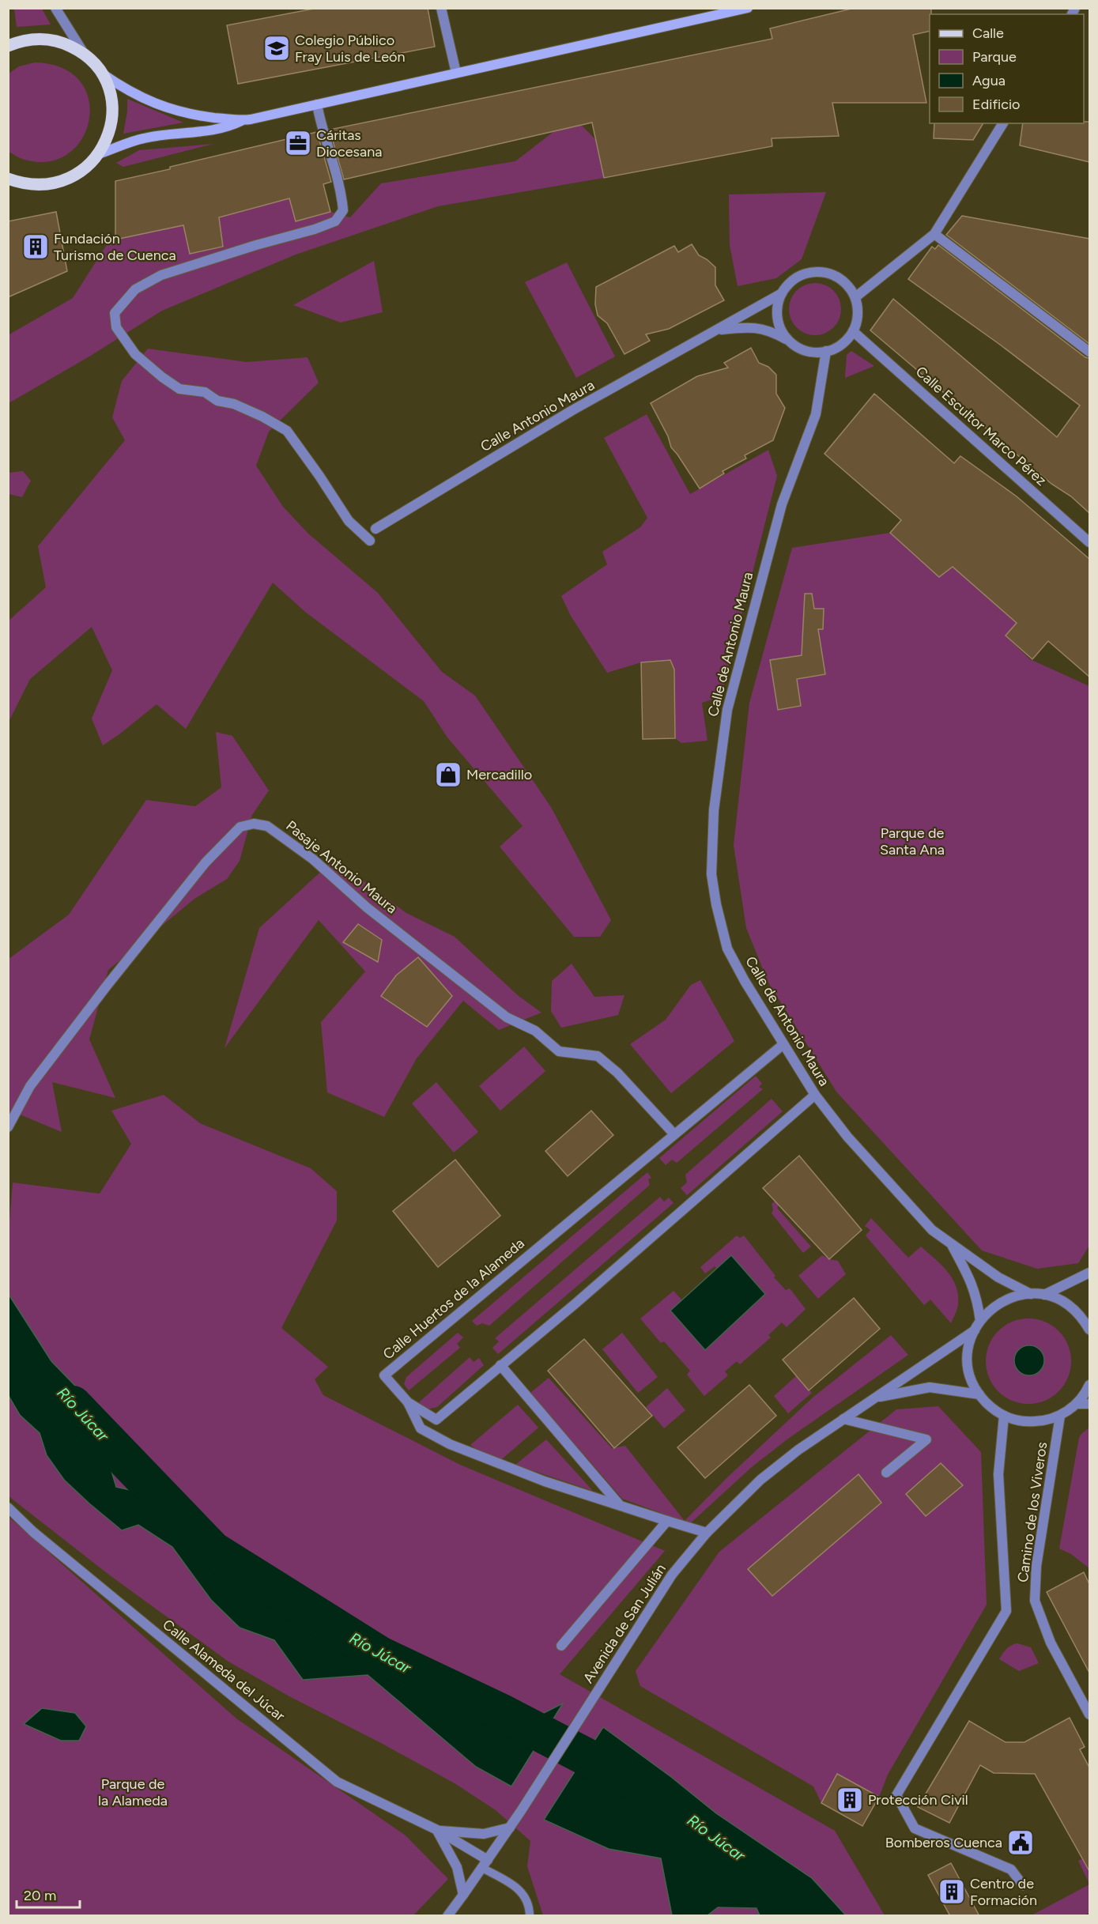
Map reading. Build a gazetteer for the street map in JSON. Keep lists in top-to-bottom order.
{
  "streets": {
    "street": [
      "Calle Antonio Maura",
      "Calle Escultor Marco Pérez",
      "Calle de Antonio Maura",
      "Pasaje Antonio Maura",
      "Calle Huertos de la Alameda",
      "Camino de los Viveros",
      "Avenida de San Julián",
      "Calle Alameda del Júcar"
    ]
  },
  "crossings": [
    ["Calle Antonio Maura", "Calle Escultor Marco Pérez"],
    ["Calle Antonio Maura", "Calle de Antonio Maura"],
    ["Calle Escultor Marco Pérez", "Calle de Antonio Maura"],
    ["Calle de Antonio Maura", "Calle Huertos de la Alameda"],
    ["Pasaje Antonio Maura", "Calle Huertos de la Alameda"],
    ["Avenida de San Julián", "Calle Alameda del Júcar"]
  ],
  "water": ["Río Júcar"],
  "parks": ["Parque de Santa Ana", "Parque de la Alameda"],
  "places": {
    "school or university": ["Colegio Público Fray Luis de León"],
    "office": ["Cáritas Diocesana"],
    "building": ["Fundación Turismo de Cuenca", "Protección Civil", "Centro de Formación"],
    "shop": ["Mercadillo"],
    "public building": ["Bomberos Cuenca"]
  },
  "legend": [
    "Calle",
    "Parque",
    "Agua",
    "Edificio"
  ],
  "scale_bar": "20 m"
}
